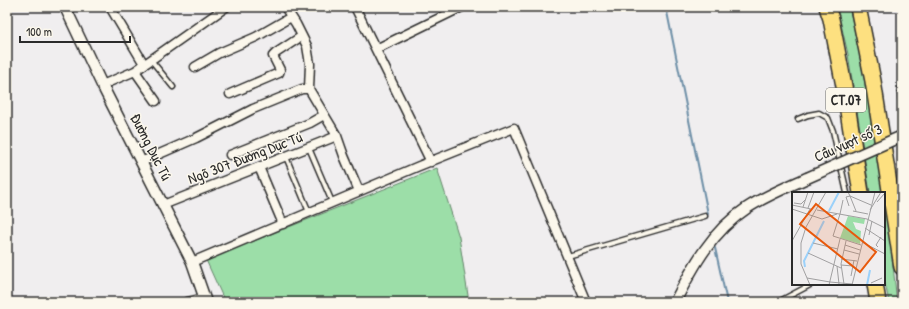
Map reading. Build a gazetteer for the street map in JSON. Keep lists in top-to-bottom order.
{
  "streets": {
    "highway": ["CT.07"],
    "street": ["Cầu vượt số 3", "Đường Dục Tú", "Ngõ 307 Đường Dục Tú"]
  },
  "crossings": [
    ["Đường Dục Tú", "Ngõ 307 Đường Dục Tú"]
  ],
  "scale_bar": "100 m"
}
